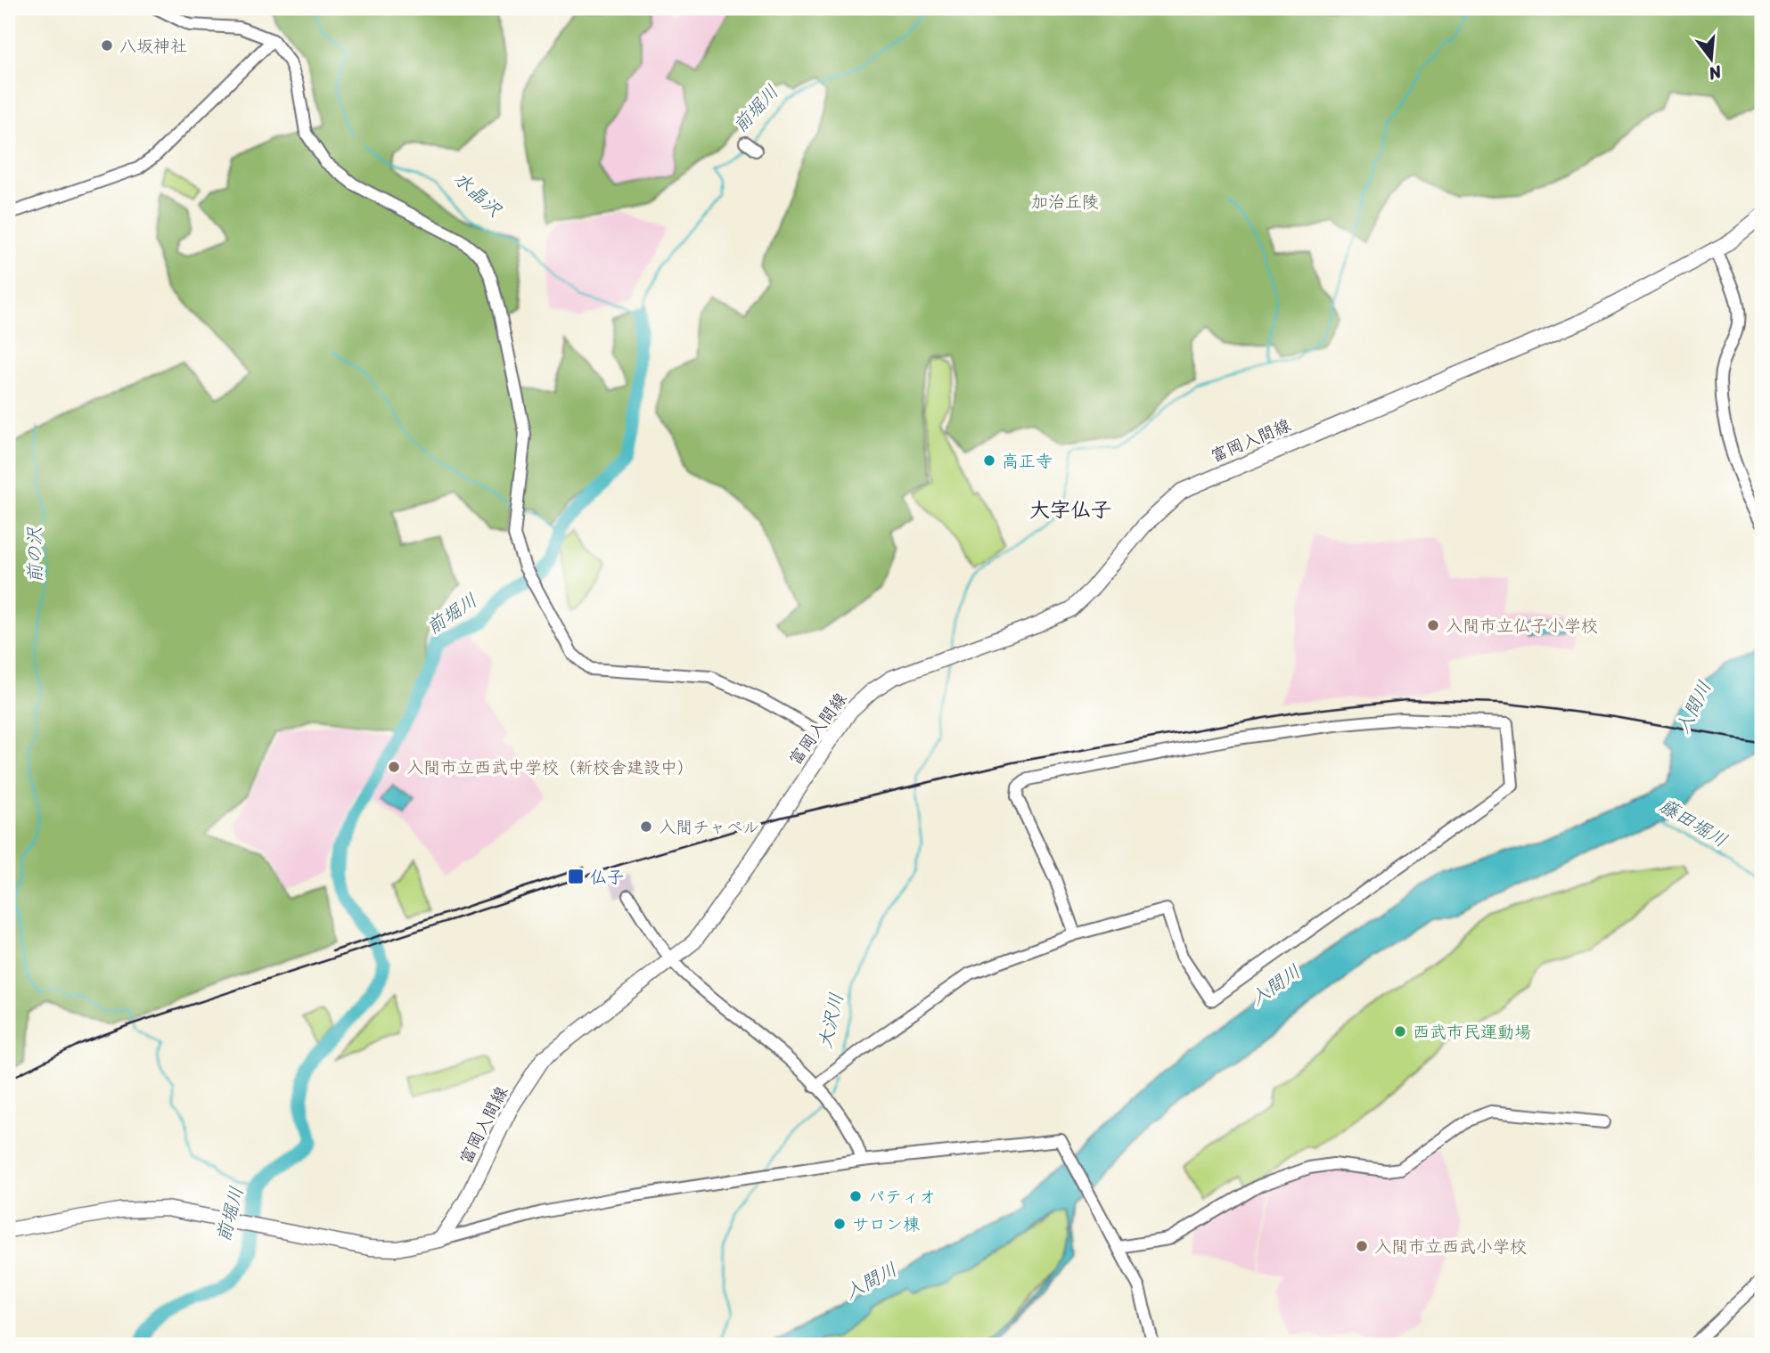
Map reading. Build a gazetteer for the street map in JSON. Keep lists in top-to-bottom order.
{
  "streets": {
    "main road": ["富岡入間線"]
  },
  "districts": ["大字仏子"],
  "water": [
    "前堀川",
    "水晶沢",
    "前の沢",
    "入間川",
    "藤田堀川",
    "大沢川"
  ],
  "parks": ["加治丘陵"],
  "places": {
    "other": [
      "八坂神社",
      "高正寺",
      "入間市立仏子小学校",
      "入間市立西武中学校（新校舎建設中）",
      "入間チャペル",
      "西武市民運動場",
      "パティオ",
      "サロン棟",
      "入間市立西武小学校"
    ],
    "transit": ["仏子"]
  },
  "north": "bottom"
}
